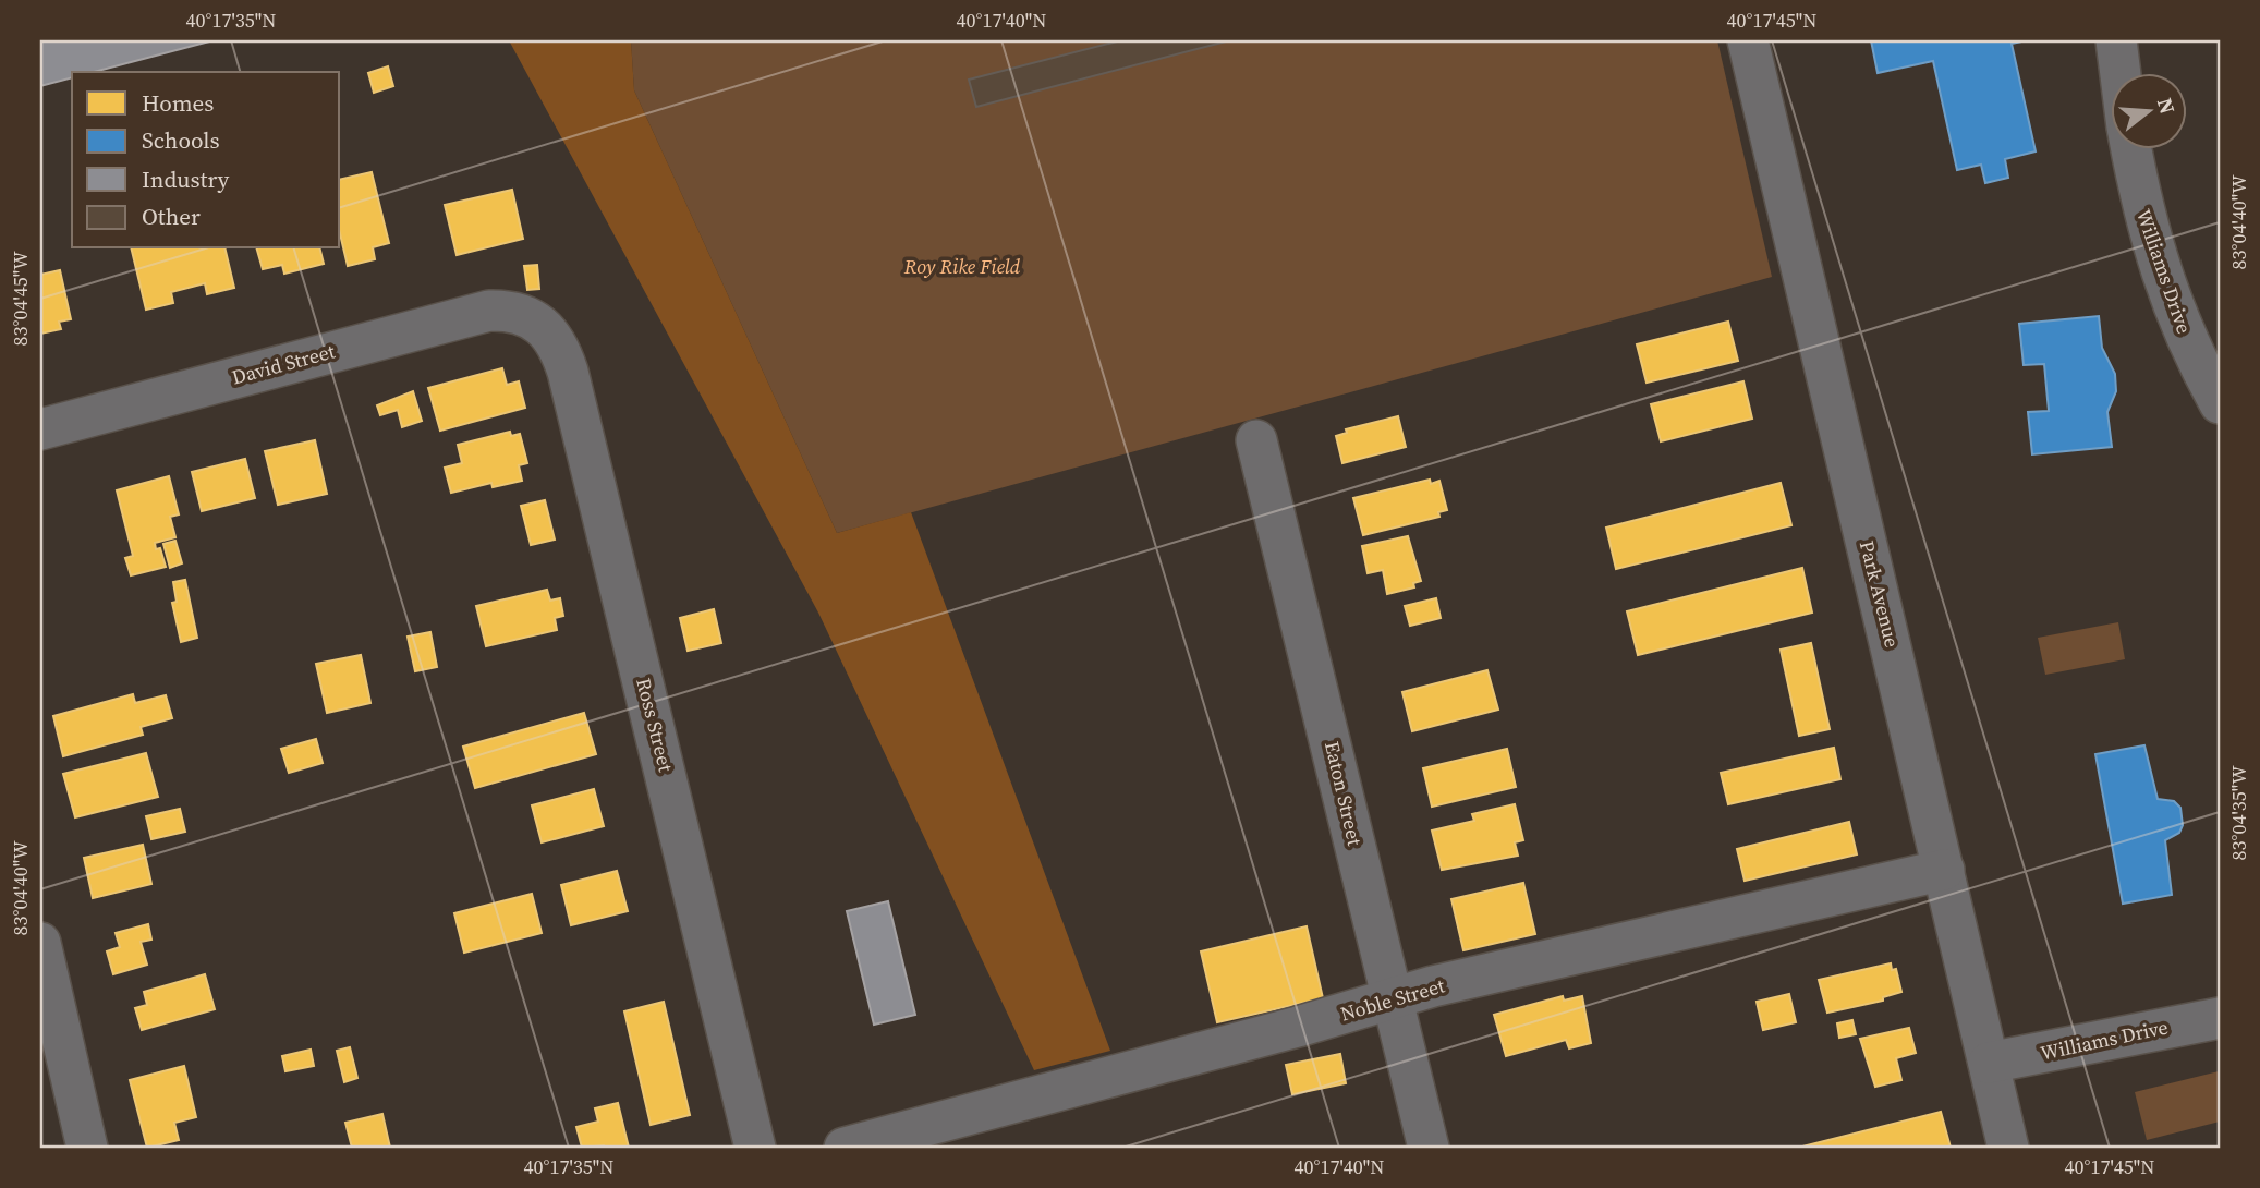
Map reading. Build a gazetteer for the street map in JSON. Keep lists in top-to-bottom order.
{
  "streets": {
    "street": [
      "Williams Drive",
      "David Street",
      "Park Avenue",
      "Ross Street",
      "Eaton Street",
      "Noble Street"
    ]
  },
  "crossings": [
    ["Williams Drive", "Park Avenue"],
    ["David Street", "Ross Street"],
    ["Park Avenue", "Noble Street"],
    ["Eaton Street", "Noble Street"]
  ],
  "parks": ["Roy Rike Field"],
  "legend": [
    "Homes",
    "Schools",
    "Industry",
    "Other"
  ],
  "north": "right",
  "coordinates": [
    "40°17'35\"N",
    "40°17'40\"N",
    "40°17'45\"N",
    "83°04'40\"W",
    "83°04'45\"W",
    "83°04'35\"W"
  ]
}
